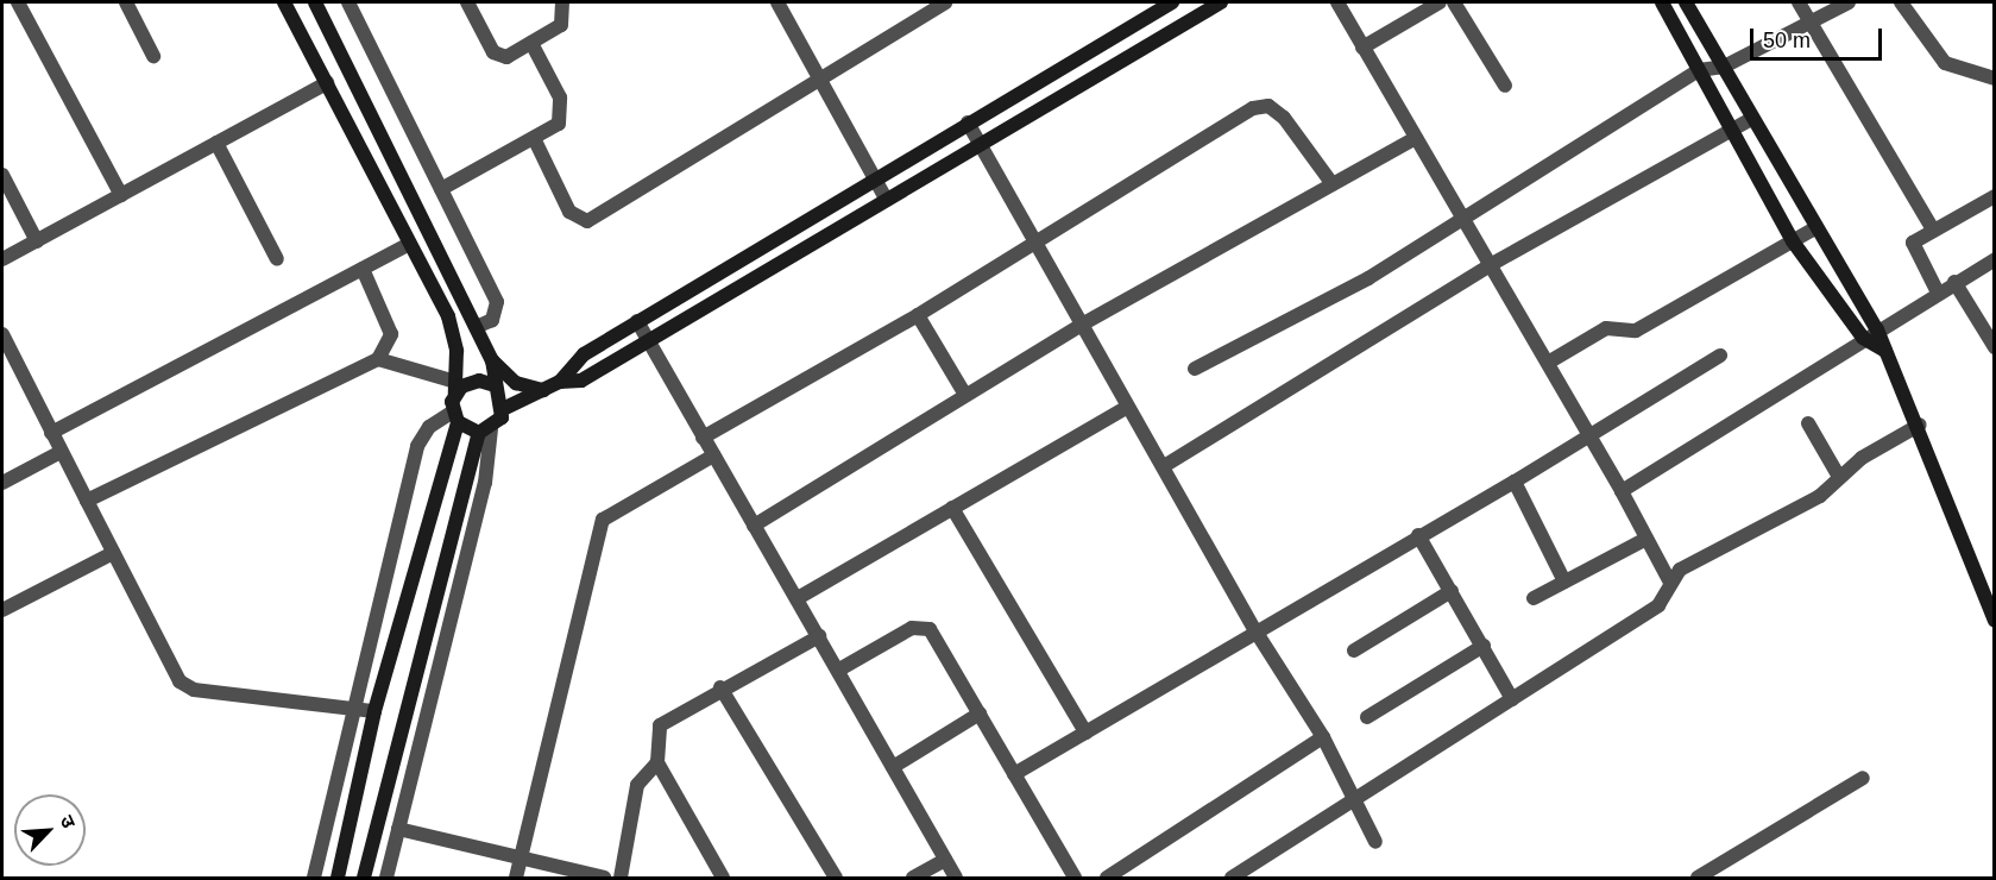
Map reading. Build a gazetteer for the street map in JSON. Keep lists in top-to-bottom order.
{
  "scale_bar": "50 m",
  "north": "top right"
}
